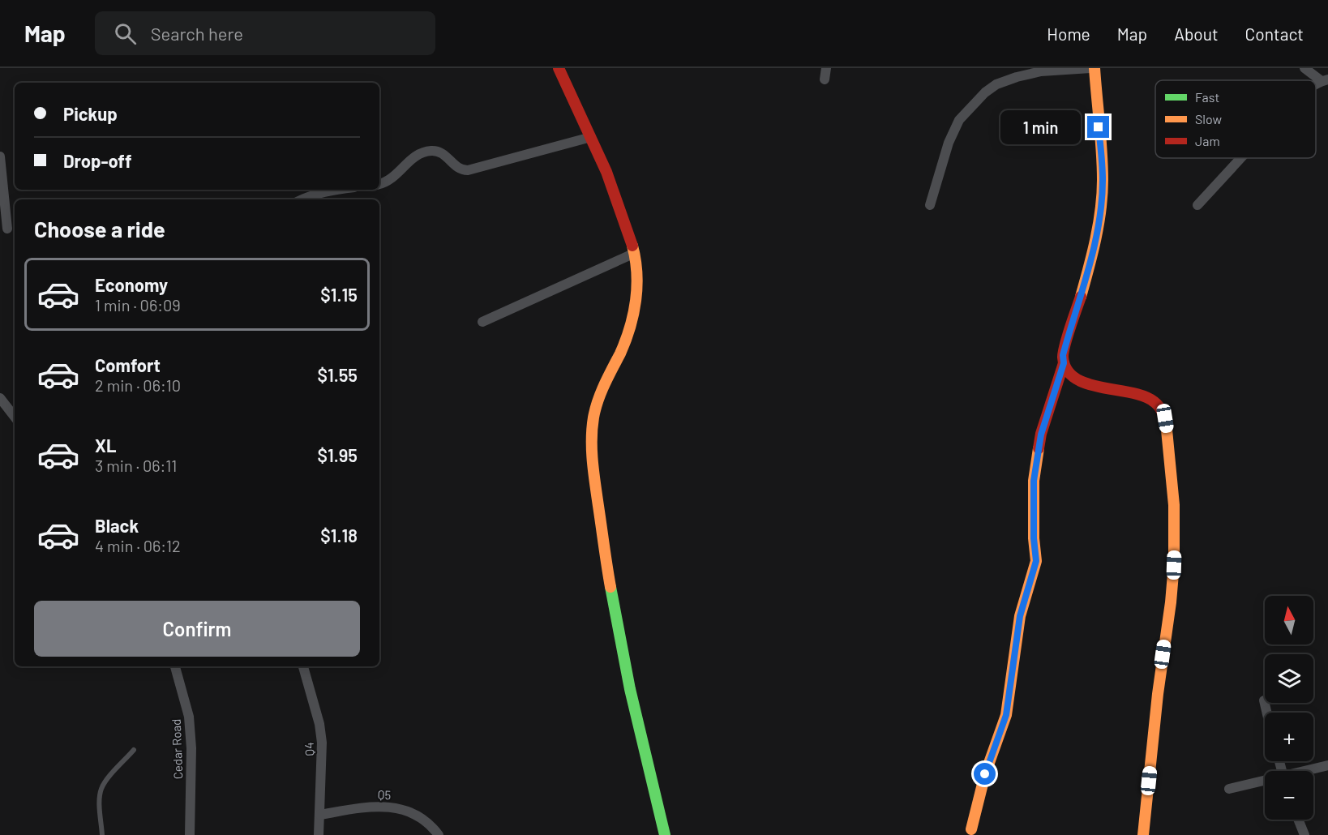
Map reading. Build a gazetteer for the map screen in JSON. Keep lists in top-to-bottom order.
{
  "streets": {
    "street": ["Cedar Road", "Q4", "Q5"]
  },
  "crossings": [
    ["Q4", "Q5"]
  ],
  "legend": ["Fast", "Slow", "Jam"],
  "north": "top",
  "page": {
    "header": "Map",
    "search": "Search here",
    "nav": [
      "Home",
      "Map",
      "About",
      "Contact"
    ],
    "banner": ["Pickup", "Drop-off"],
    "bubble": "1 min",
    "heading": "Choose a ride",
    "list": [
      {
        "name": "Economy",
        "note": "1 min · 06:09",
        "value": "$1.15"
      },
      {
        "name": "Comfort",
        "note": "2 min · 06:10",
        "value": "$1.55"
      },
      {
        "name": "XL",
        "note": "3 min · 06:11",
        "value": "$1.95"
      },
      {
        "name": "Black",
        "note": "4 min · 06:12",
        "value": "$1.18"
      }
    ],
    "buttons": "Confirm",
    "map_buttons": ["+", "−"]
  }
}
